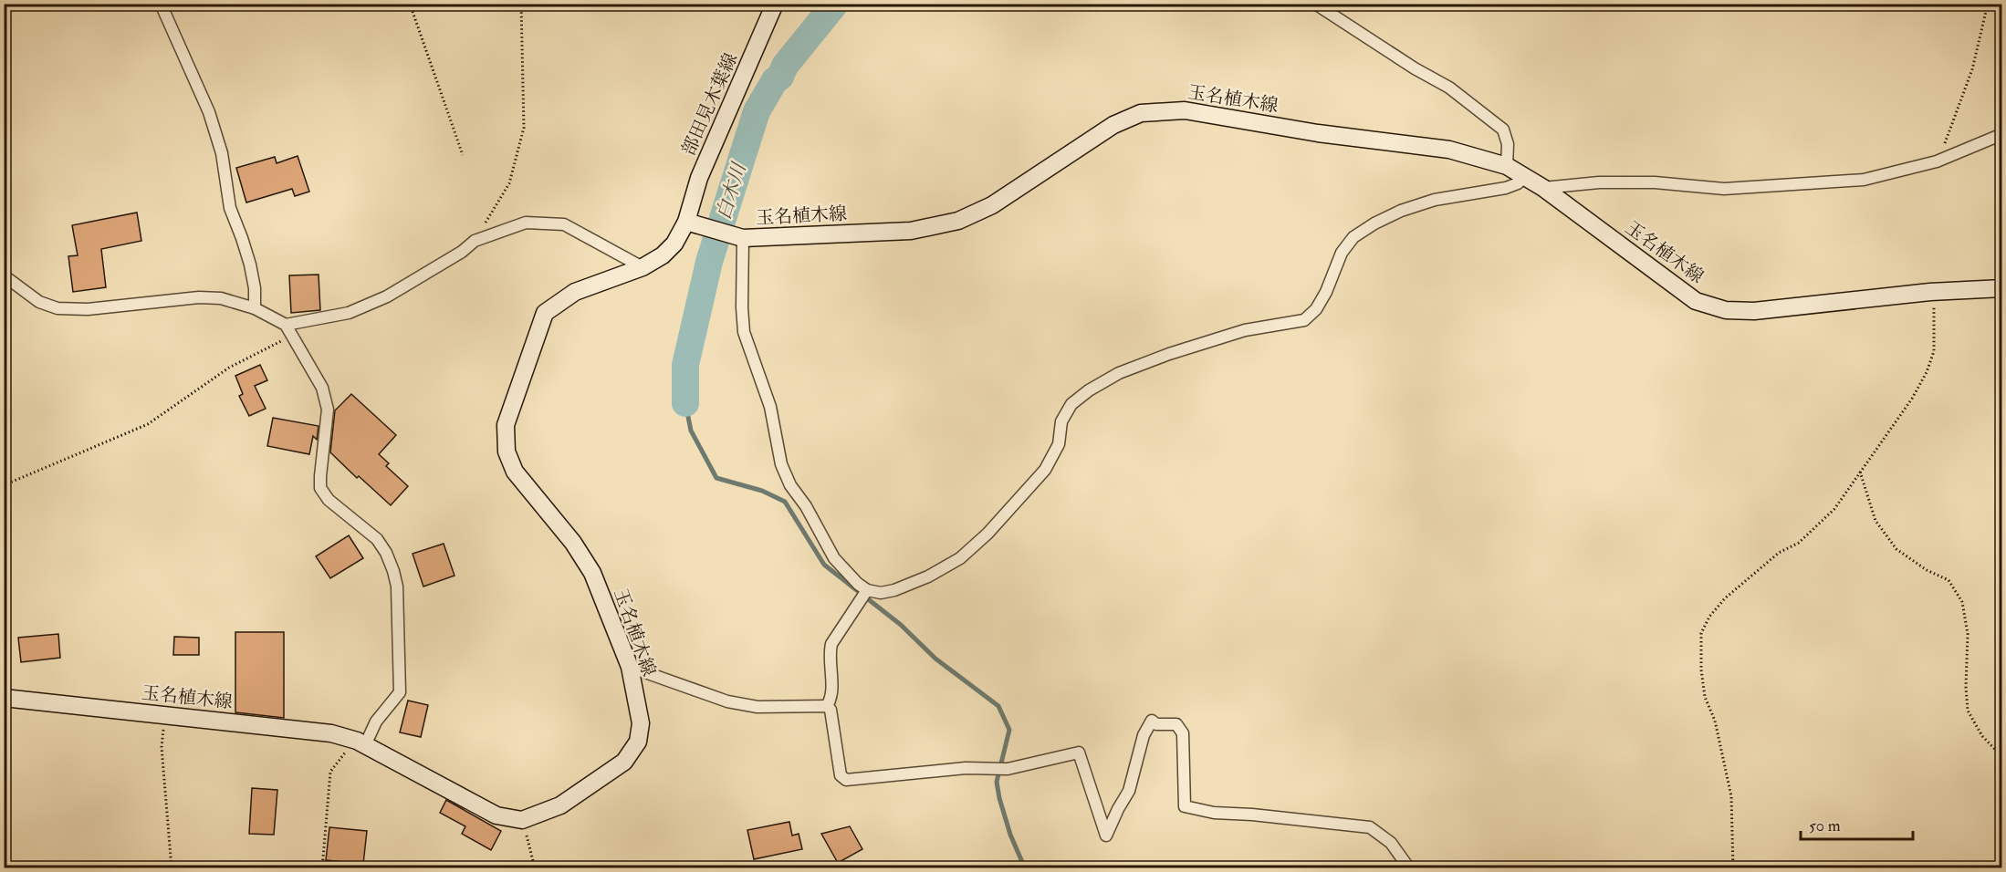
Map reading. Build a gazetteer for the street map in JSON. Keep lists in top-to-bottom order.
{
  "streets": {
    "main road": ["玉名植木線", "部田見木葉線"]
  },
  "crossings": [
    ["玉名植木線", "部田見木葉線"]
  ],
  "water": ["白木川"],
  "scale_bar": "50 m"
}
